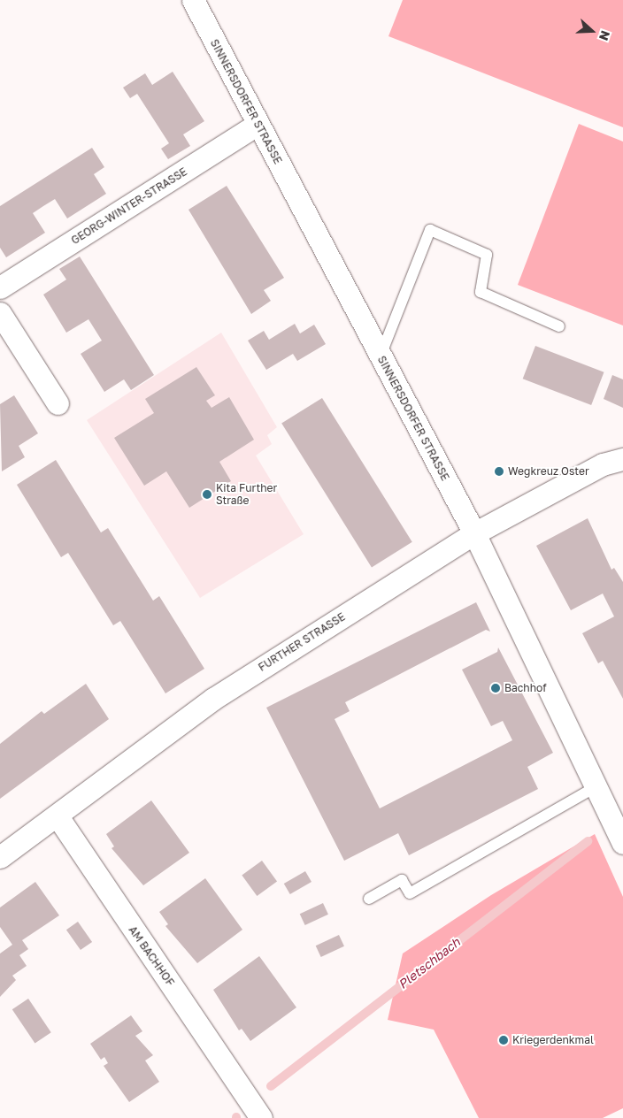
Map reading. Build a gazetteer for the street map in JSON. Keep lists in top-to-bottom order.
{
  "streets": {
    "street": [
      "SINNERSDORFER STRASSE",
      "GEORG-WINTER-STRASSE",
      "FURTHER STRASSE",
      "AM BACHHOF"
    ]
  },
  "crossings": [
    ["SINNERSDORFER STRASSE", "GEORG-WINTER-STRASSE"],
    ["SINNERSDORFER STRASSE", "FURTHER STRASSE"],
    ["FURTHER STRASSE", "AM BACHHOF"]
  ],
  "water": ["Pletschbach"],
  "places": [
    "Wegkreuz Oster",
    "Kita Further Straße",
    "Bachhof",
    "Kriegerdenkmal"
  ],
  "north": "right"
}
